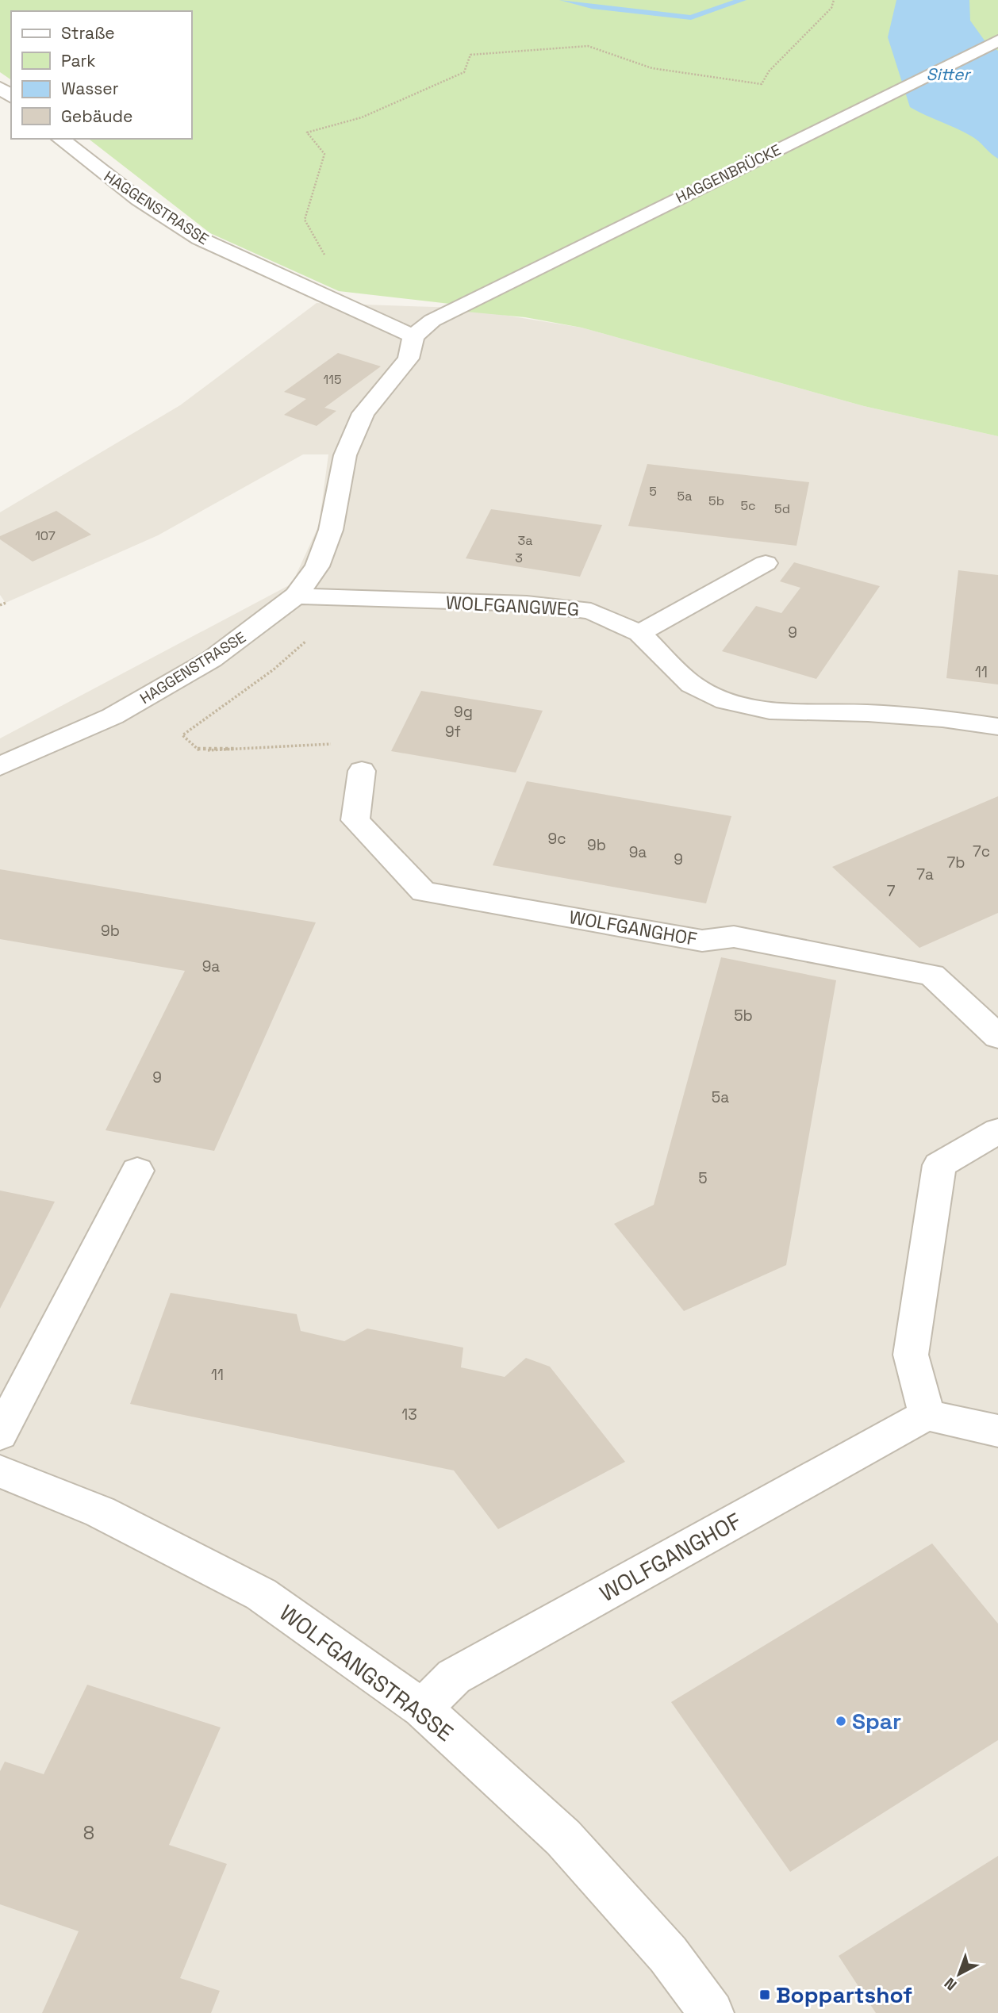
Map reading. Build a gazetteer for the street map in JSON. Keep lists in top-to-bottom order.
{
  "streets": {
    "street": [
      "HAGGENBRÜCKE",
      "HAGGENSTRASSE",
      "WOLFGANGWEG",
      "WOLFGANGHOF",
      "WOLFGANGSTRASSE"
    ]
  },
  "crossings": [
    ["HAGGENBRÜCKE", "HAGGENSTRASSE"],
    ["HAGGENSTRASSE", "WOLFGANGWEG"],
    ["WOLFGANGHOF", "WOLFGANGSTRASSE"]
  ],
  "water": ["Sitter"],
  "places": {
    "other": ["Spar"],
    "transit": ["Boppartshof"]
  },
  "house_numbers": [
    "115",
    "5",
    "5a",
    "5b",
    "5c",
    "5d",
    "107",
    "3a",
    "3",
    "9",
    "11",
    "9g",
    "9f",
    "9c",
    "9b",
    "7c",
    "9a",
    "9",
    "7b",
    "7a",
    "7",
    "9b",
    "9a",
    "5b",
    "9",
    "5a",
    "5",
    "11",
    "13",
    "8"
  ],
  "legend": [
    "Straße",
    "Park",
    "Wasser",
    "Gebäude"
  ],
  "north": "bottom left"
}
